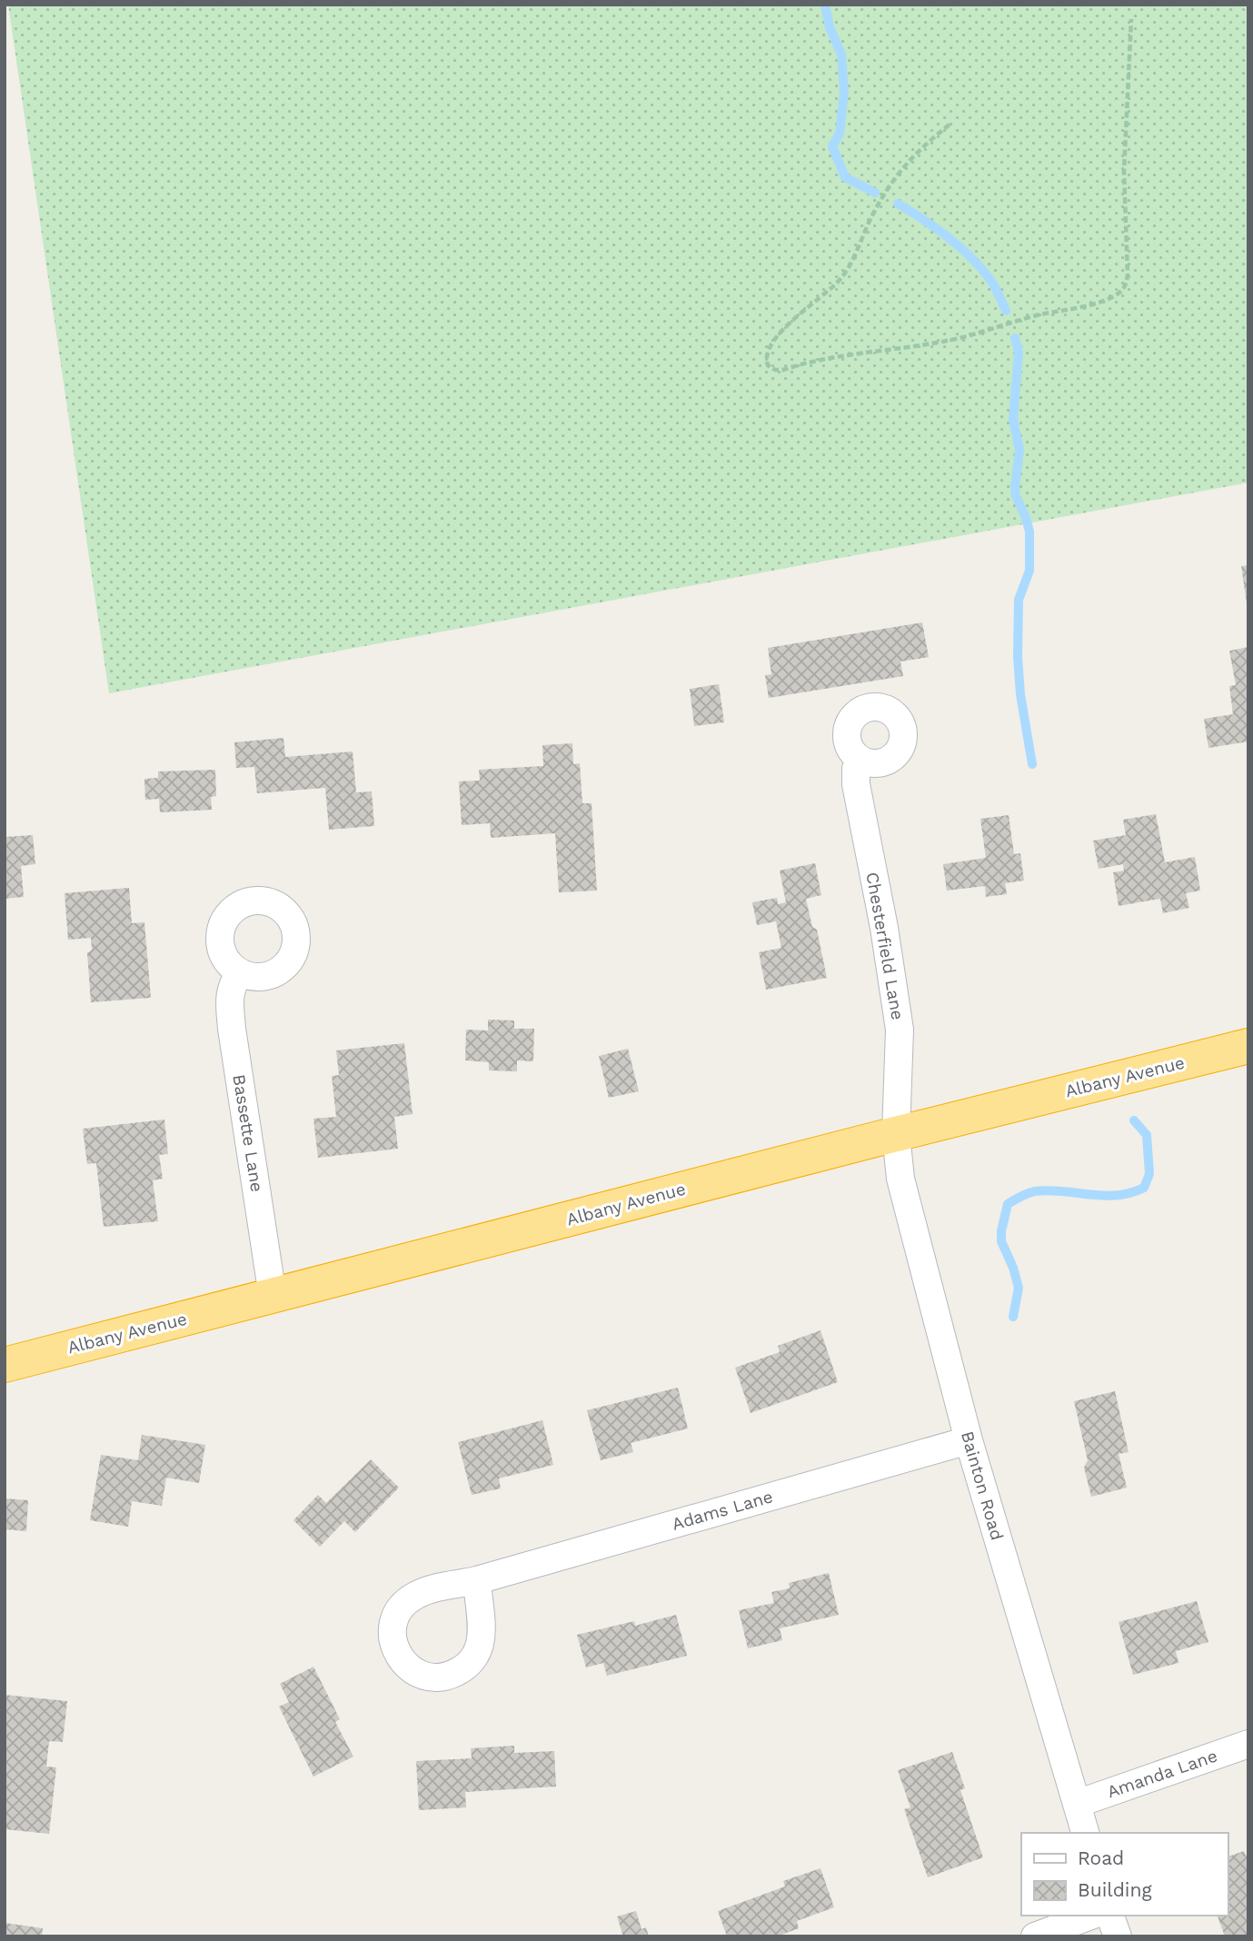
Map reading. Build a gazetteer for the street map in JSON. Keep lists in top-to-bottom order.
{
  "streets": {
    "highway": ["Albany Avenue"],
    "street": [
      "Chesterfield Lane",
      "Bassette Lane",
      "Bainton Road",
      "Adams Lane",
      "Amanda Lane"
    ]
  },
  "crossings": [
    ["Chesterfield Lane", "Albany Avenue"],
    ["Chesterfield Lane", "Bainton Road"],
    ["Albany Avenue", "Bassette Lane"],
    ["Albany Avenue", "Bainton Road"],
    ["Bainton Road", "Adams Lane"],
    ["Bainton Road", "Amanda Lane"]
  ],
  "legend": ["Road", "Building"]
}
